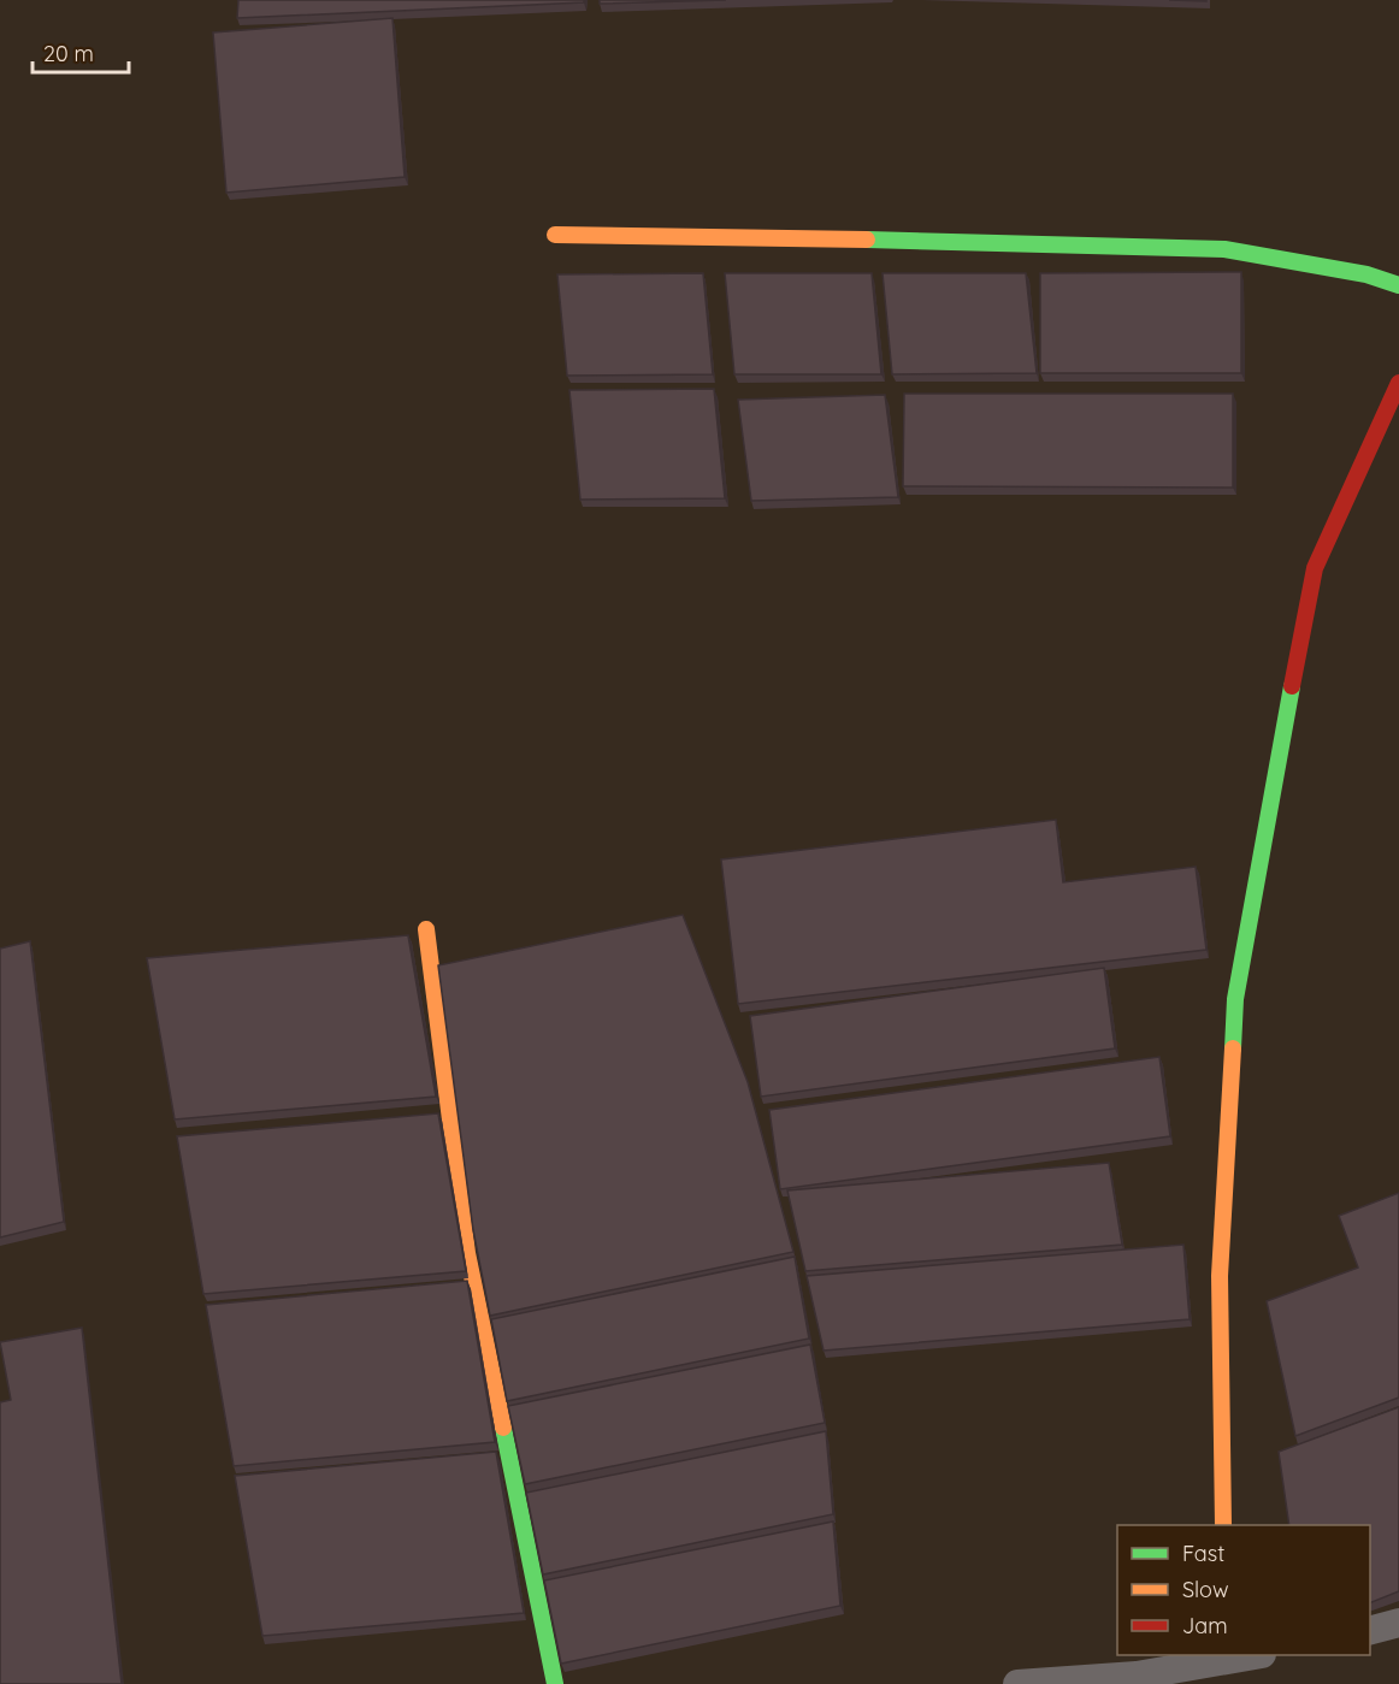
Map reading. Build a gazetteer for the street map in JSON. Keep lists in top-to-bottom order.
{
  "legend": ["Fast", "Slow", "Jam"],
  "scale_bar": "20 m"
}
